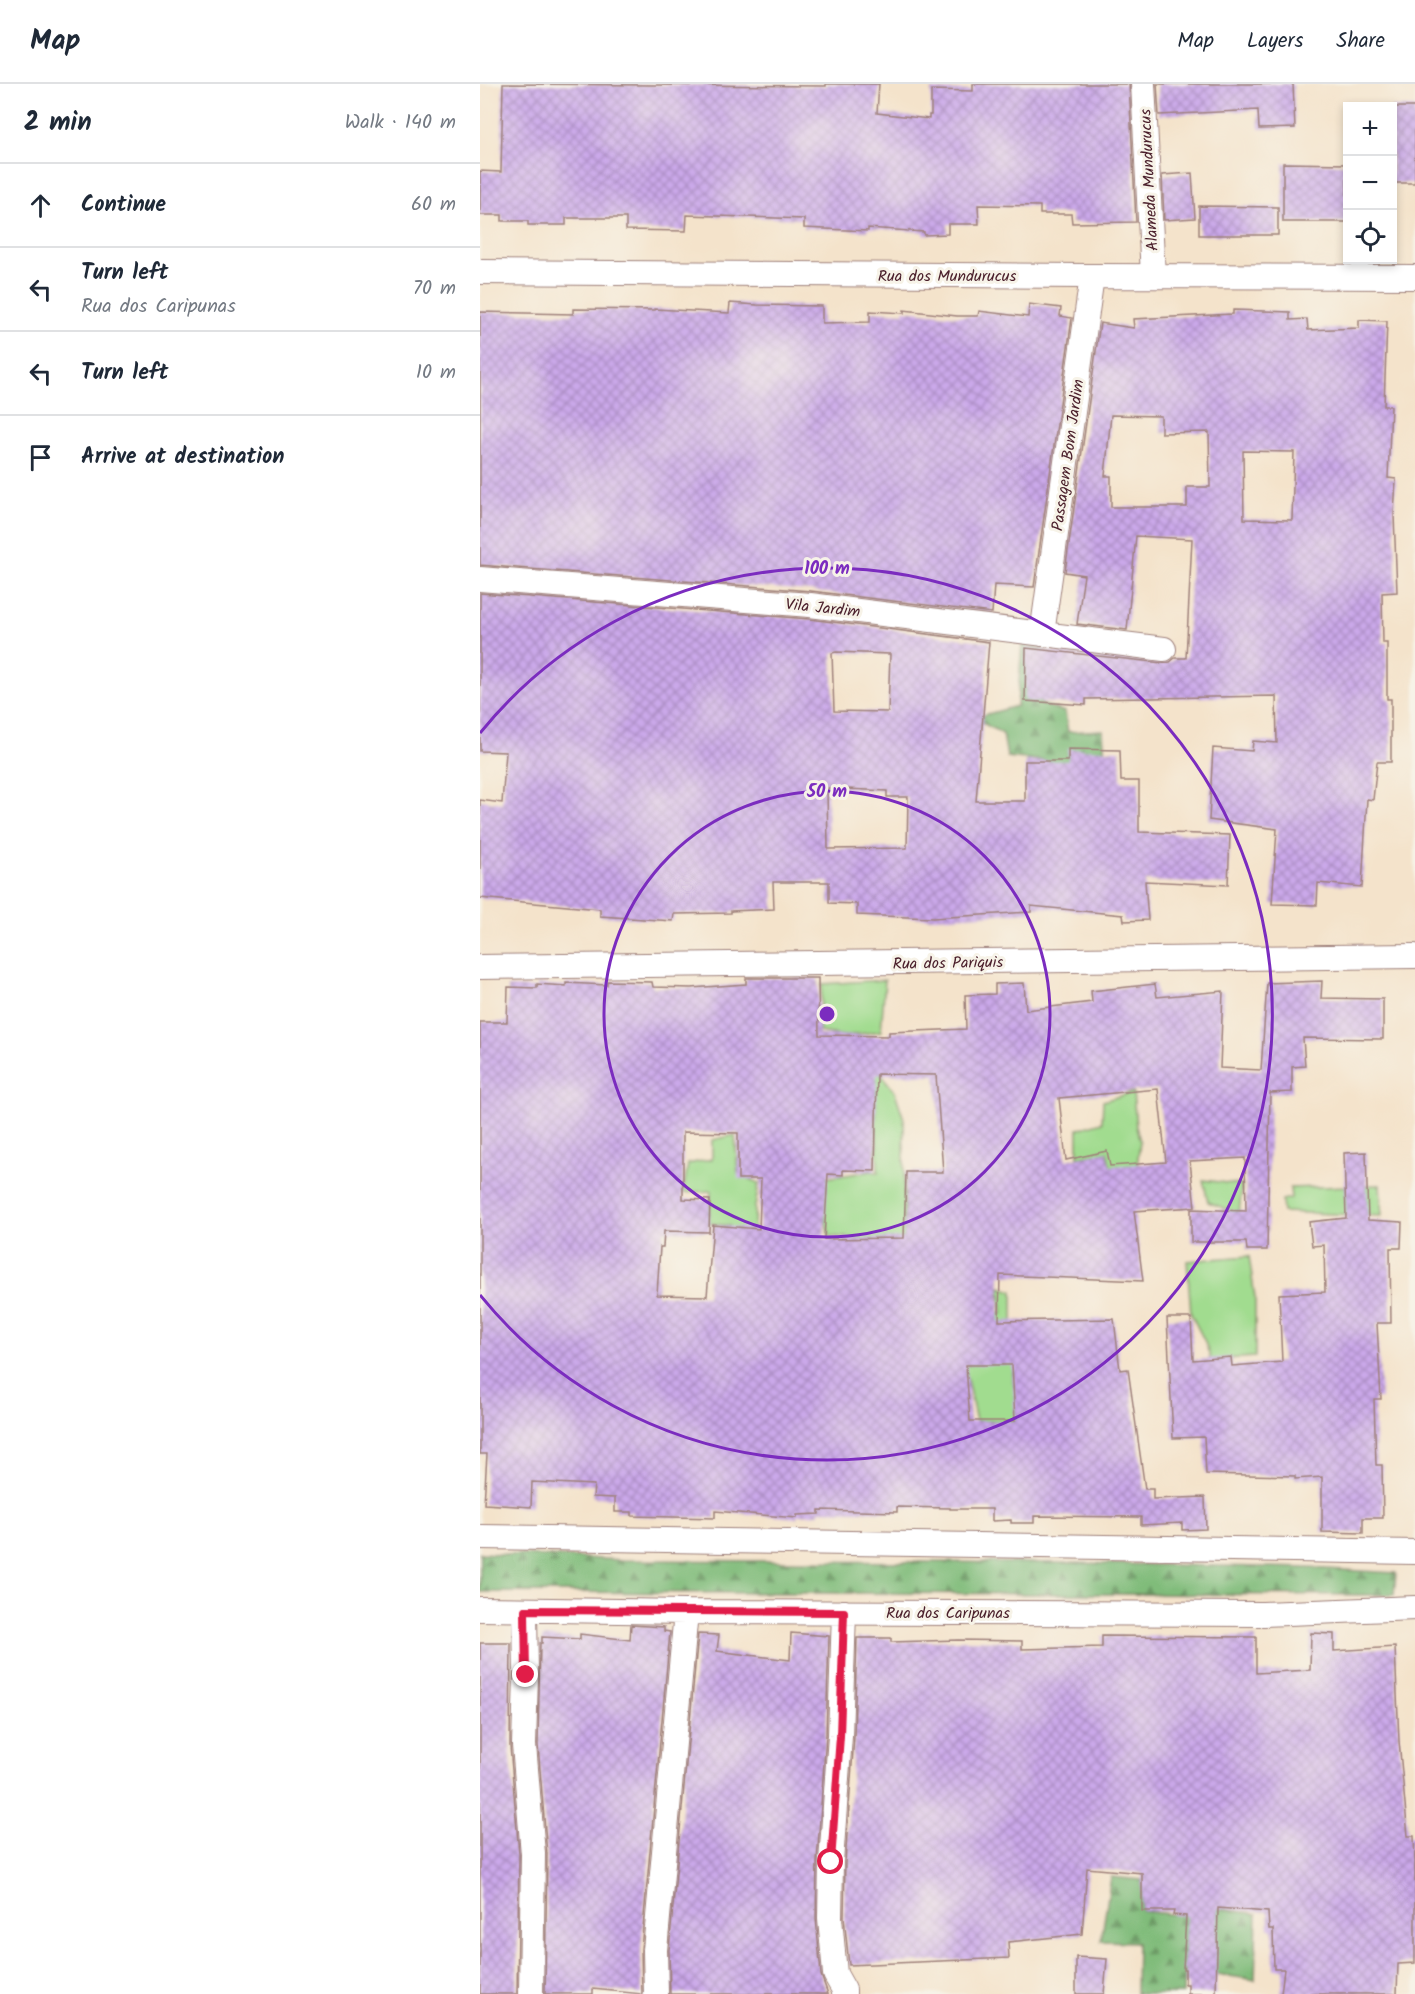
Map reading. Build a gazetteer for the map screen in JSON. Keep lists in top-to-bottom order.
{
  "streets": {
    "street": [
      "Alameda Mundurucus",
      "Rua dos Mundurucus",
      "Passagem Bom Jardim",
      "Vila Jardim",
      "Rua dos Pariquis",
      "Rua dos Caripunas"
    ]
  },
  "crossings": [
    ["Alameda Mundurucus", "Rua dos Mundurucus"],
    ["Rua dos Mundurucus", "Passagem Bom Jardim"],
    ["Passagem Bom Jardim", "Vila Jardim"]
  ],
  "page": {
    "header": "Map",
    "nav": ["Map", "Layers", "Share"],
    "heading": ["2 min", "Walk · 140 m"],
    "map_buttons": ["+", "−"],
    "list": [
      ["Continue", "60 m"],
      ["Turn left", "Rua dos Caripunas", "70 m"],
      ["Turn left", "10 m"],
      "Arrive at destination"
    ]
  },
  "rings": ["100 m", "50 m"]
}
